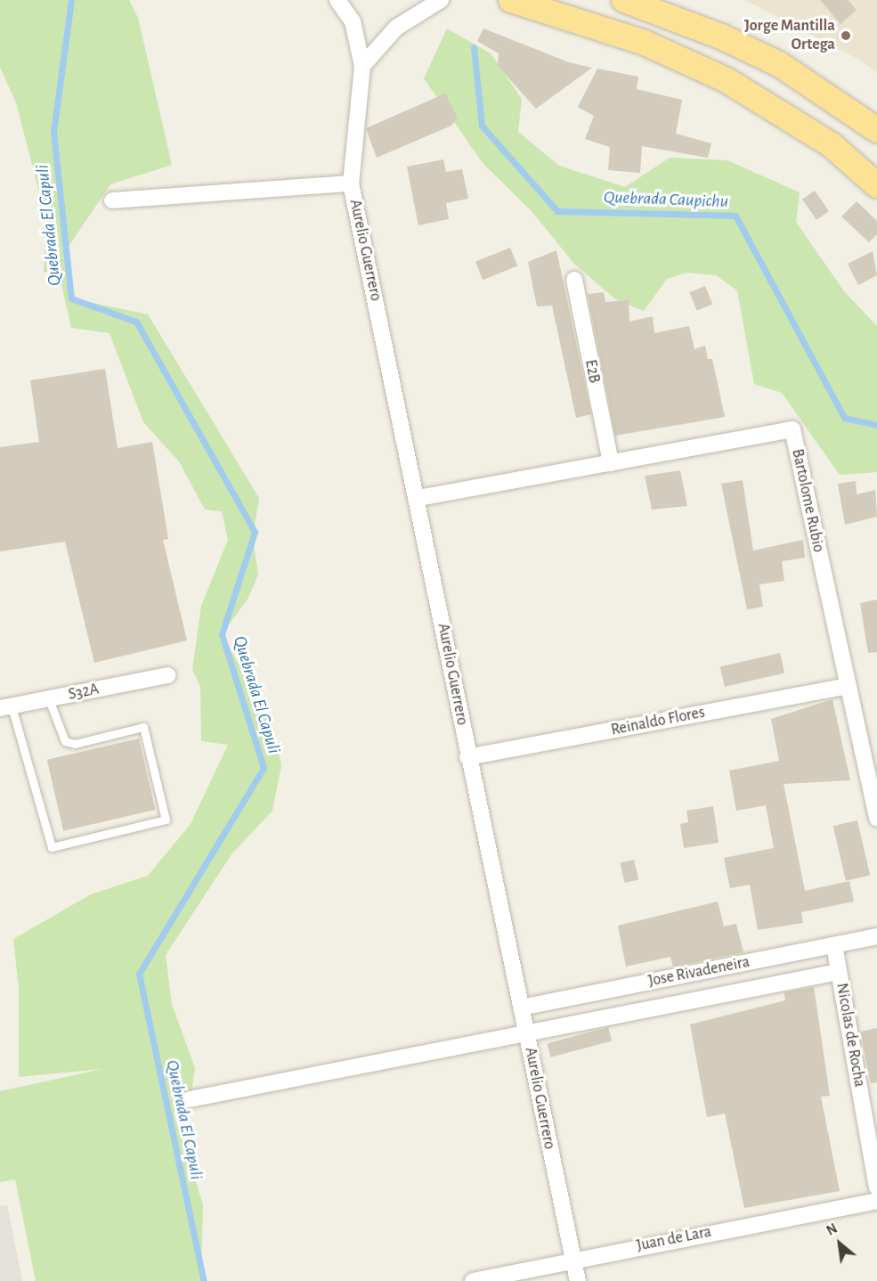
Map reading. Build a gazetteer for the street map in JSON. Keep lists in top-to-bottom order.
{
  "streets": {
    "street": [
      "Aurelio Guerrero",
      "E2B",
      "Bartolome Rubio",
      "S32A",
      "Reinaldo Flores",
      "Jose Rivadeneira",
      "Nicolas de Rocha",
      "Juan de Lara"
    ]
  },
  "crossings": [
    ["Aurelio Guerrero", "Bartolome Rubio"],
    ["Aurelio Guerrero", "Reinaldo Flores"],
    ["Aurelio Guerrero", "Jose Rivadeneira"],
    ["Aurelio Guerrero", "Juan de Lara"],
    ["E2B", "Bartolome Rubio"],
    ["Bartolome Rubio", "Reinaldo Flores"],
    ["Jose Rivadeneira", "Nicolas de Rocha"]
  ],
  "water": ["Quebrada Caupichu", "Quebrada El Capuli"],
  "places": ["Jorge Mantilla Ortega"],
  "north": "top left"
}
